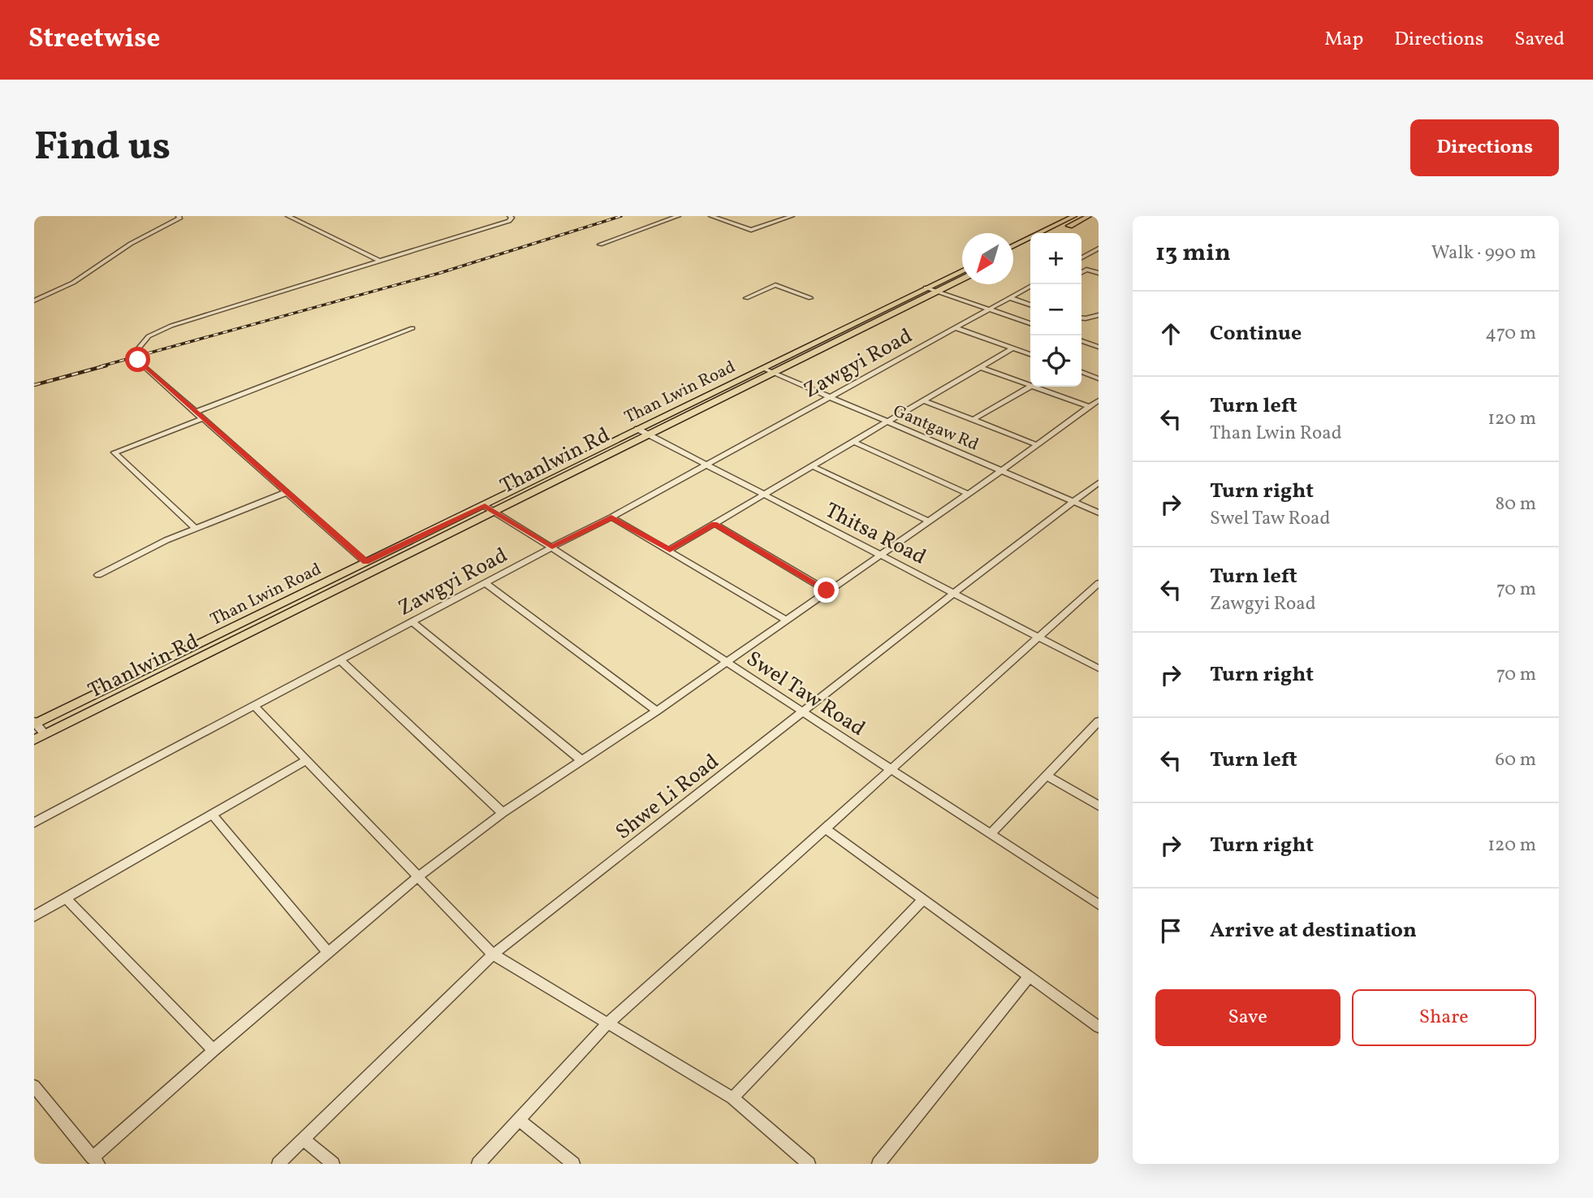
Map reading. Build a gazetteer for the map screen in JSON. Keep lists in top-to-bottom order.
{
  "streets": {
    "main road": ["Than Lwin Road", "Thanlwin Rd"],
    "street": [
      "Zawgyi Road",
      "Gantgaw Rd",
      "Thitsa Road",
      "Swel Taw Road",
      "Shwe Li Road"
    ]
  },
  "crossings": [
    ["Zawgyi Road", "Gantgaw Rd"],
    ["Zawgyi Road", "Thitsa Road"],
    ["Zawgyi Road", "Swel Taw Road"],
    ["Than Lwin Road", "Gantgaw Rd"],
    ["Than Lwin Road", "Thitsa Road"],
    ["Than Lwin Road", "Swel Taw Road"],
    ["Gantgaw Rd", "Thanlwin Rd"],
    ["Gantgaw Rd", "Shwe Li Road"],
    ["Thanlwin Rd", "Thitsa Road"],
    ["Thanlwin Rd", "Swel Taw Road"],
    ["Thitsa Road", "Shwe Li Road"],
    ["Swel Taw Road", "Shwe Li Road"]
  ],
  "north": "bottom left",
  "page": {
    "header": "Streetwise",
    "nav": ["Map", "Directions", "Saved"],
    "buttons": [
      "Directions",
      ["Save", "Share"]
    ],
    "title": "Find us",
    "heading": ["13 min", "Walk · 990 m"],
    "map_buttons": ["+", "−"],
    "list": [
      ["Continue", "470 m"],
      ["Turn left", "Than Lwin Road", "120 m"],
      ["Turn right", "Swel Taw Road", "80 m"],
      ["Turn left", "Zawgyi Road", "70 m"],
      ["Turn right", "70 m"],
      ["Turn left", "60 m"],
      ["Turn right", "120 m"],
      "Arrive at destination"
    ]
  }
}
